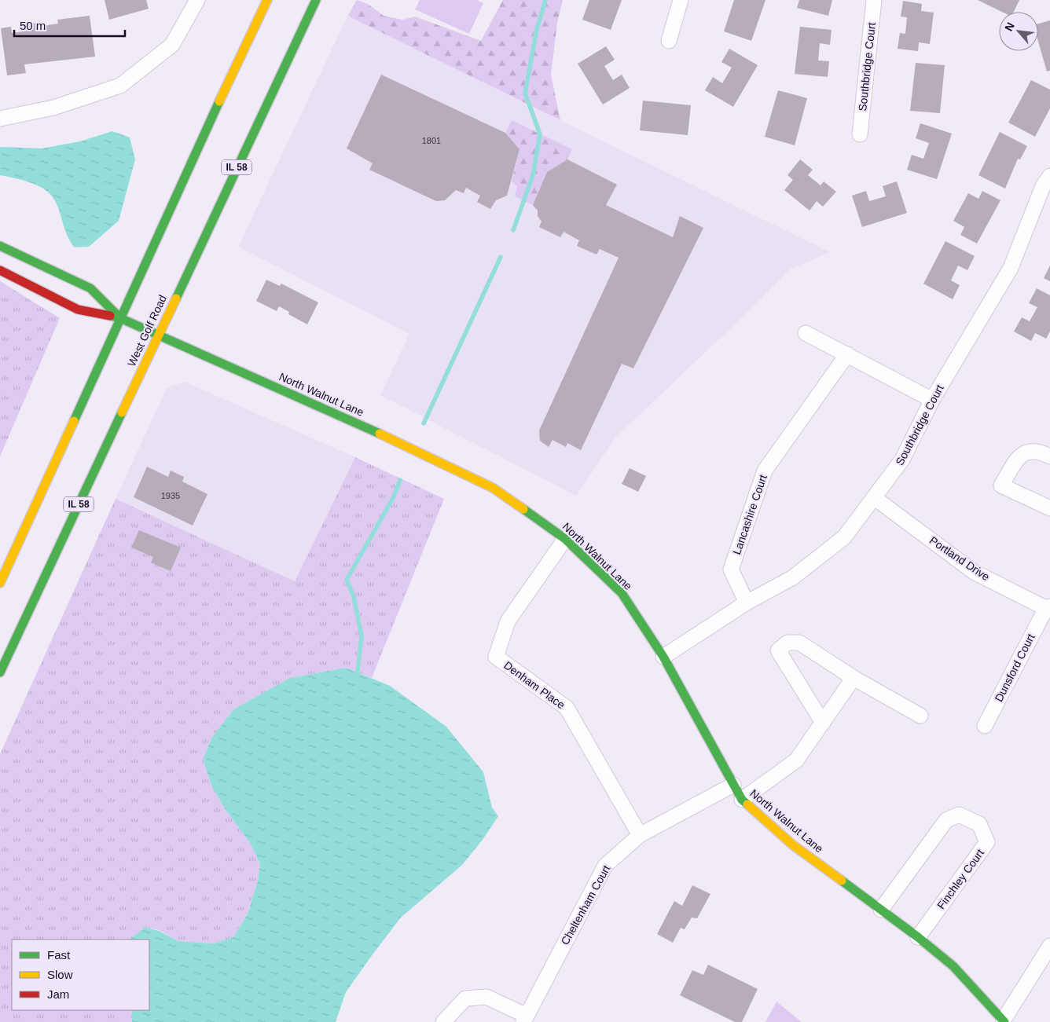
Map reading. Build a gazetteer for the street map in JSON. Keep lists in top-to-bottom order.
{
  "streets": {
    "street": [
      "Southbridge Court",
      "IL 58",
      "West Golf Road",
      "North Walnut Lane",
      "Lancashire Court",
      "Portland Drive",
      "Dunsford Court",
      "Denham Place",
      "Finchley Court",
      "Cheltenham Court"
    ]
  },
  "crossings": [
    ["Southbridge Court", "North Walnut Lane"],
    ["Southbridge Court", "Lancashire Court"],
    ["Southbridge Court", "Portland Drive"],
    ["West Golf Road", "North Walnut Lane"],
    ["North Walnut Lane", "Denham Place"],
    ["North Walnut Lane", "Finchley Court"],
    ["North Walnut Lane", "Cheltenham Court"],
    ["Portland Drive", "Dunsford Court"],
    ["Denham Place", "Cheltenham Court"]
  ],
  "house_numbers": ["1801", "1935"],
  "legend": ["Fast", "Slow", "Jam"],
  "scale_bar": "50 m",
  "north": "top left"
}
